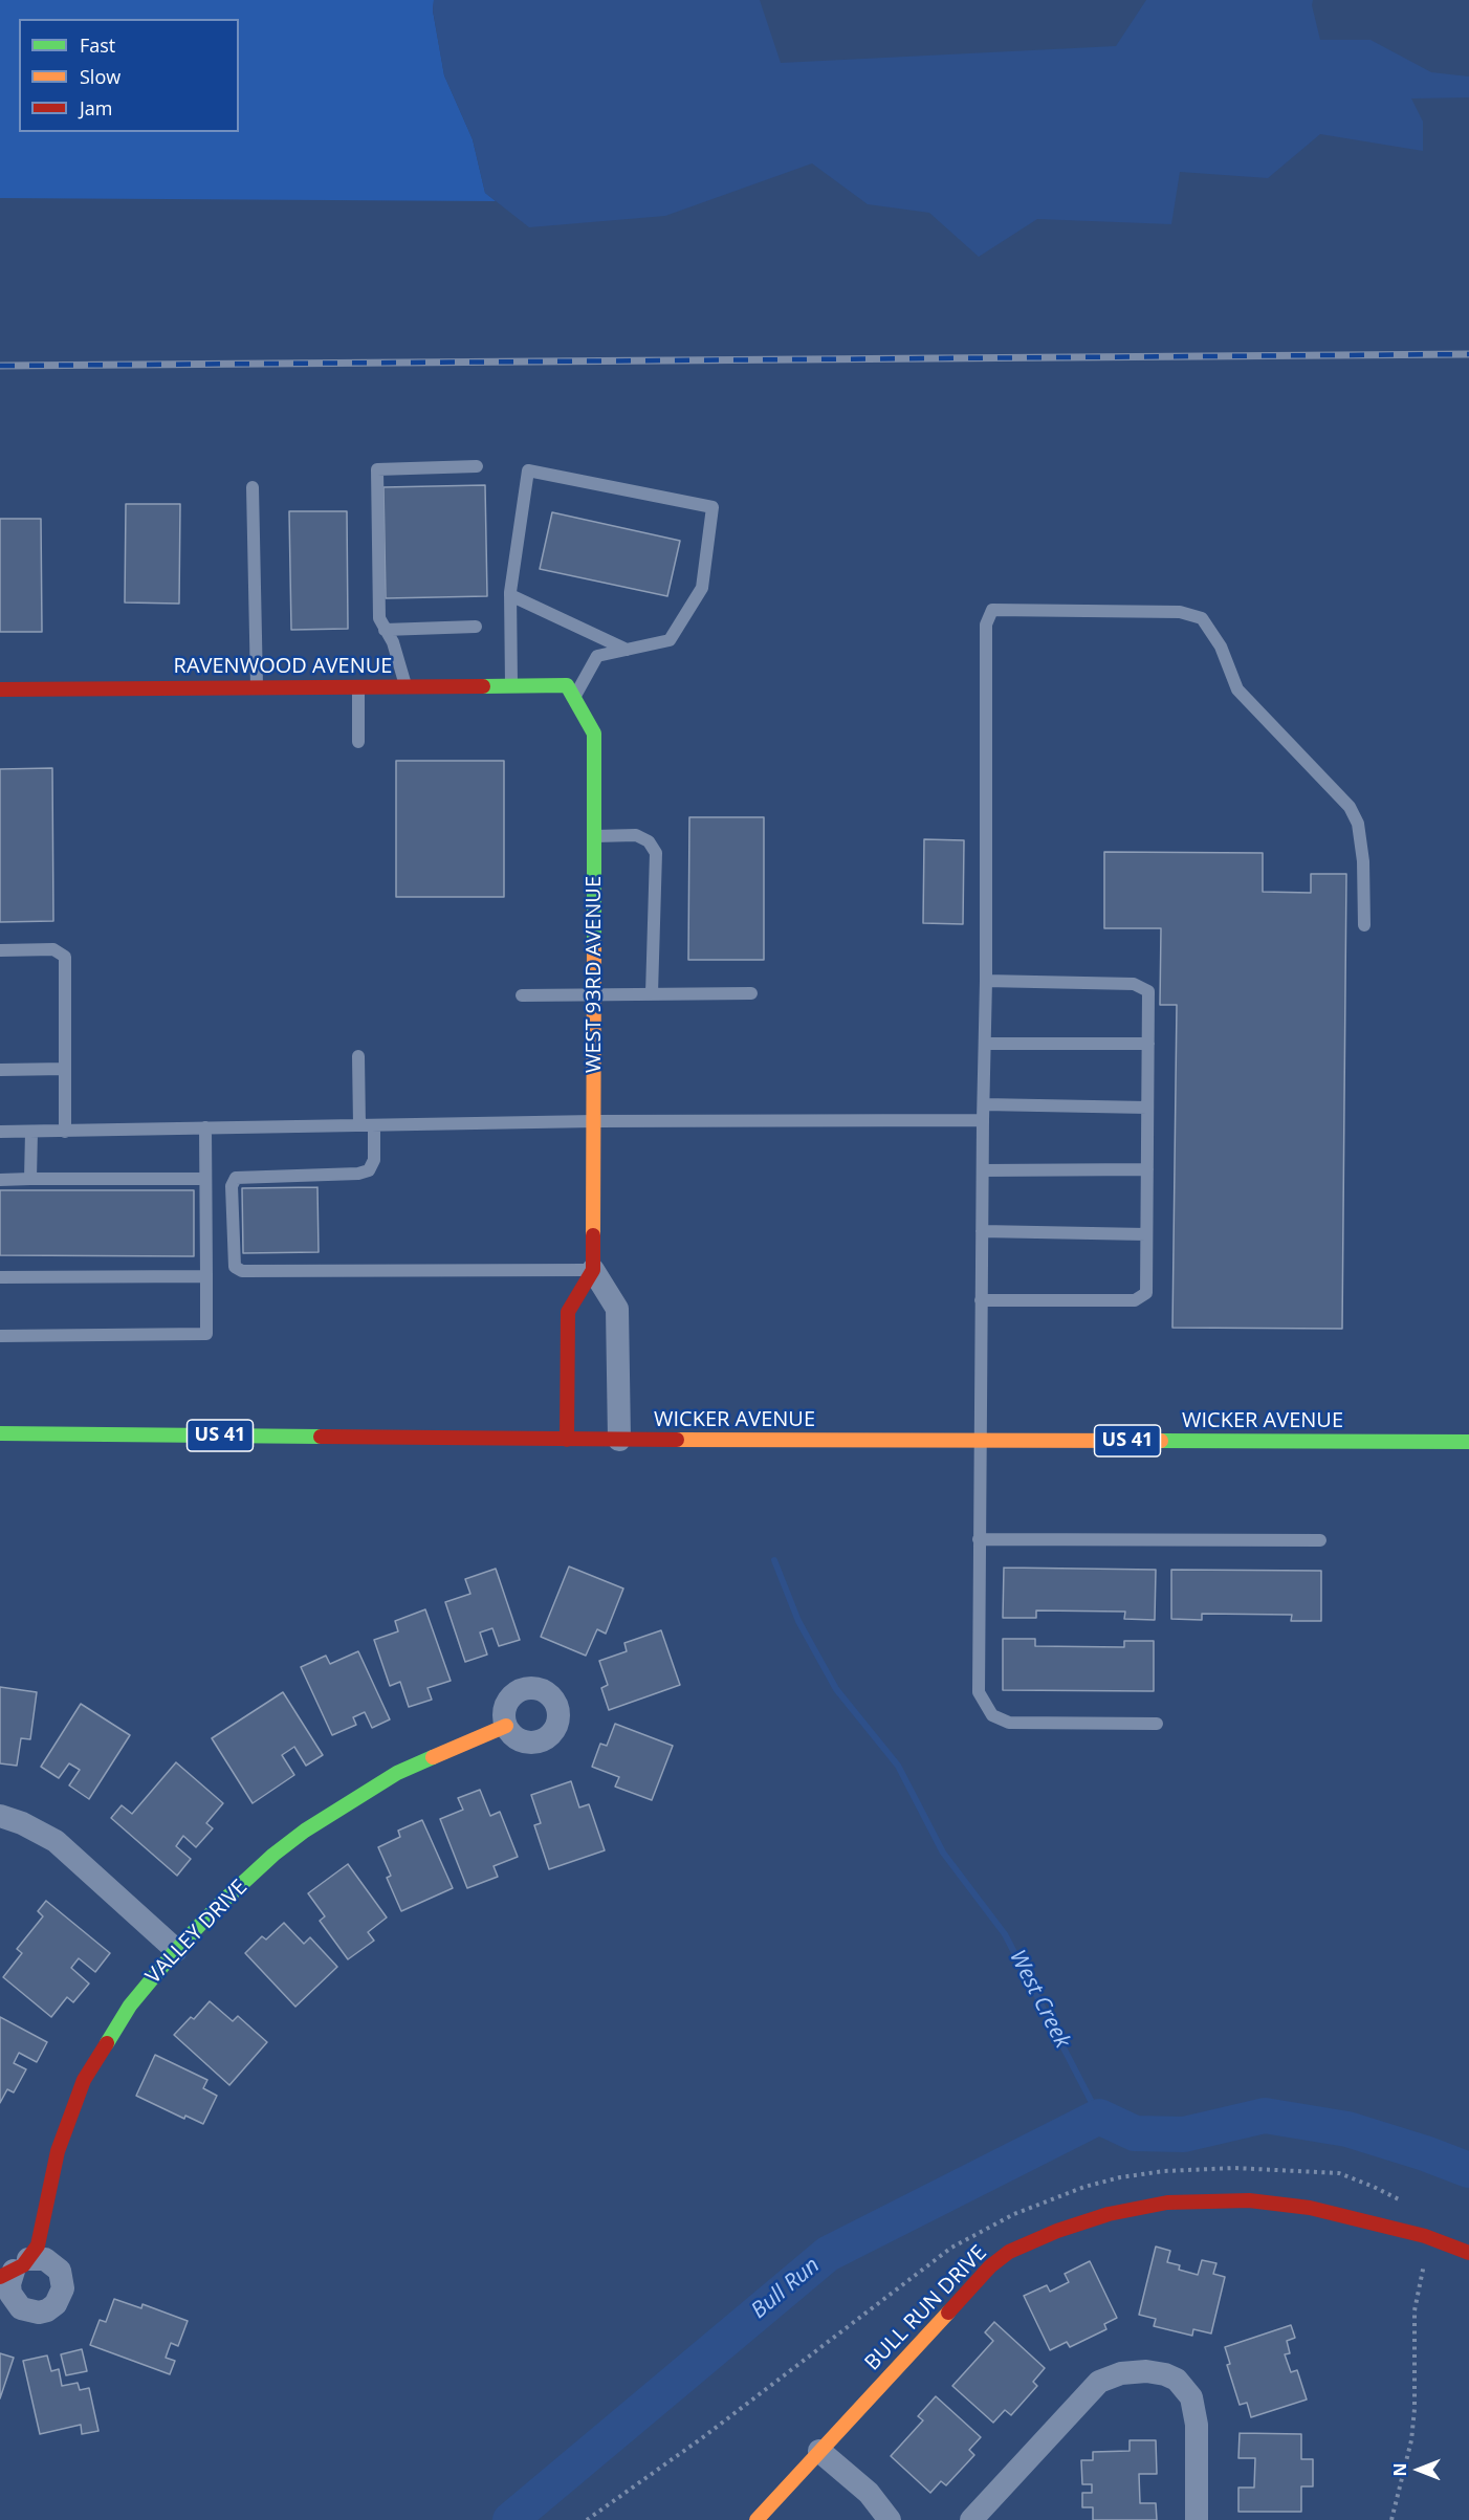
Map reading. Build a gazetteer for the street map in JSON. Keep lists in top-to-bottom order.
{
  "streets": {
    "main road": [
      "RAVENWOOD AVENUE",
      "WEST 93RD AVENUE",
      "WICKER AVENUE",
      "US 41",
      "VALLEY DRIVE",
      "BULL RUN DRIVE"
    ]
  },
  "crossings": [
    ["RAVENWOOD AVENUE", "WEST 93RD AVENUE"]
  ],
  "water": ["West Creek", "Bull Run"],
  "legend": ["Fast", "Slow", "Jam"],
  "north": "left"
}
